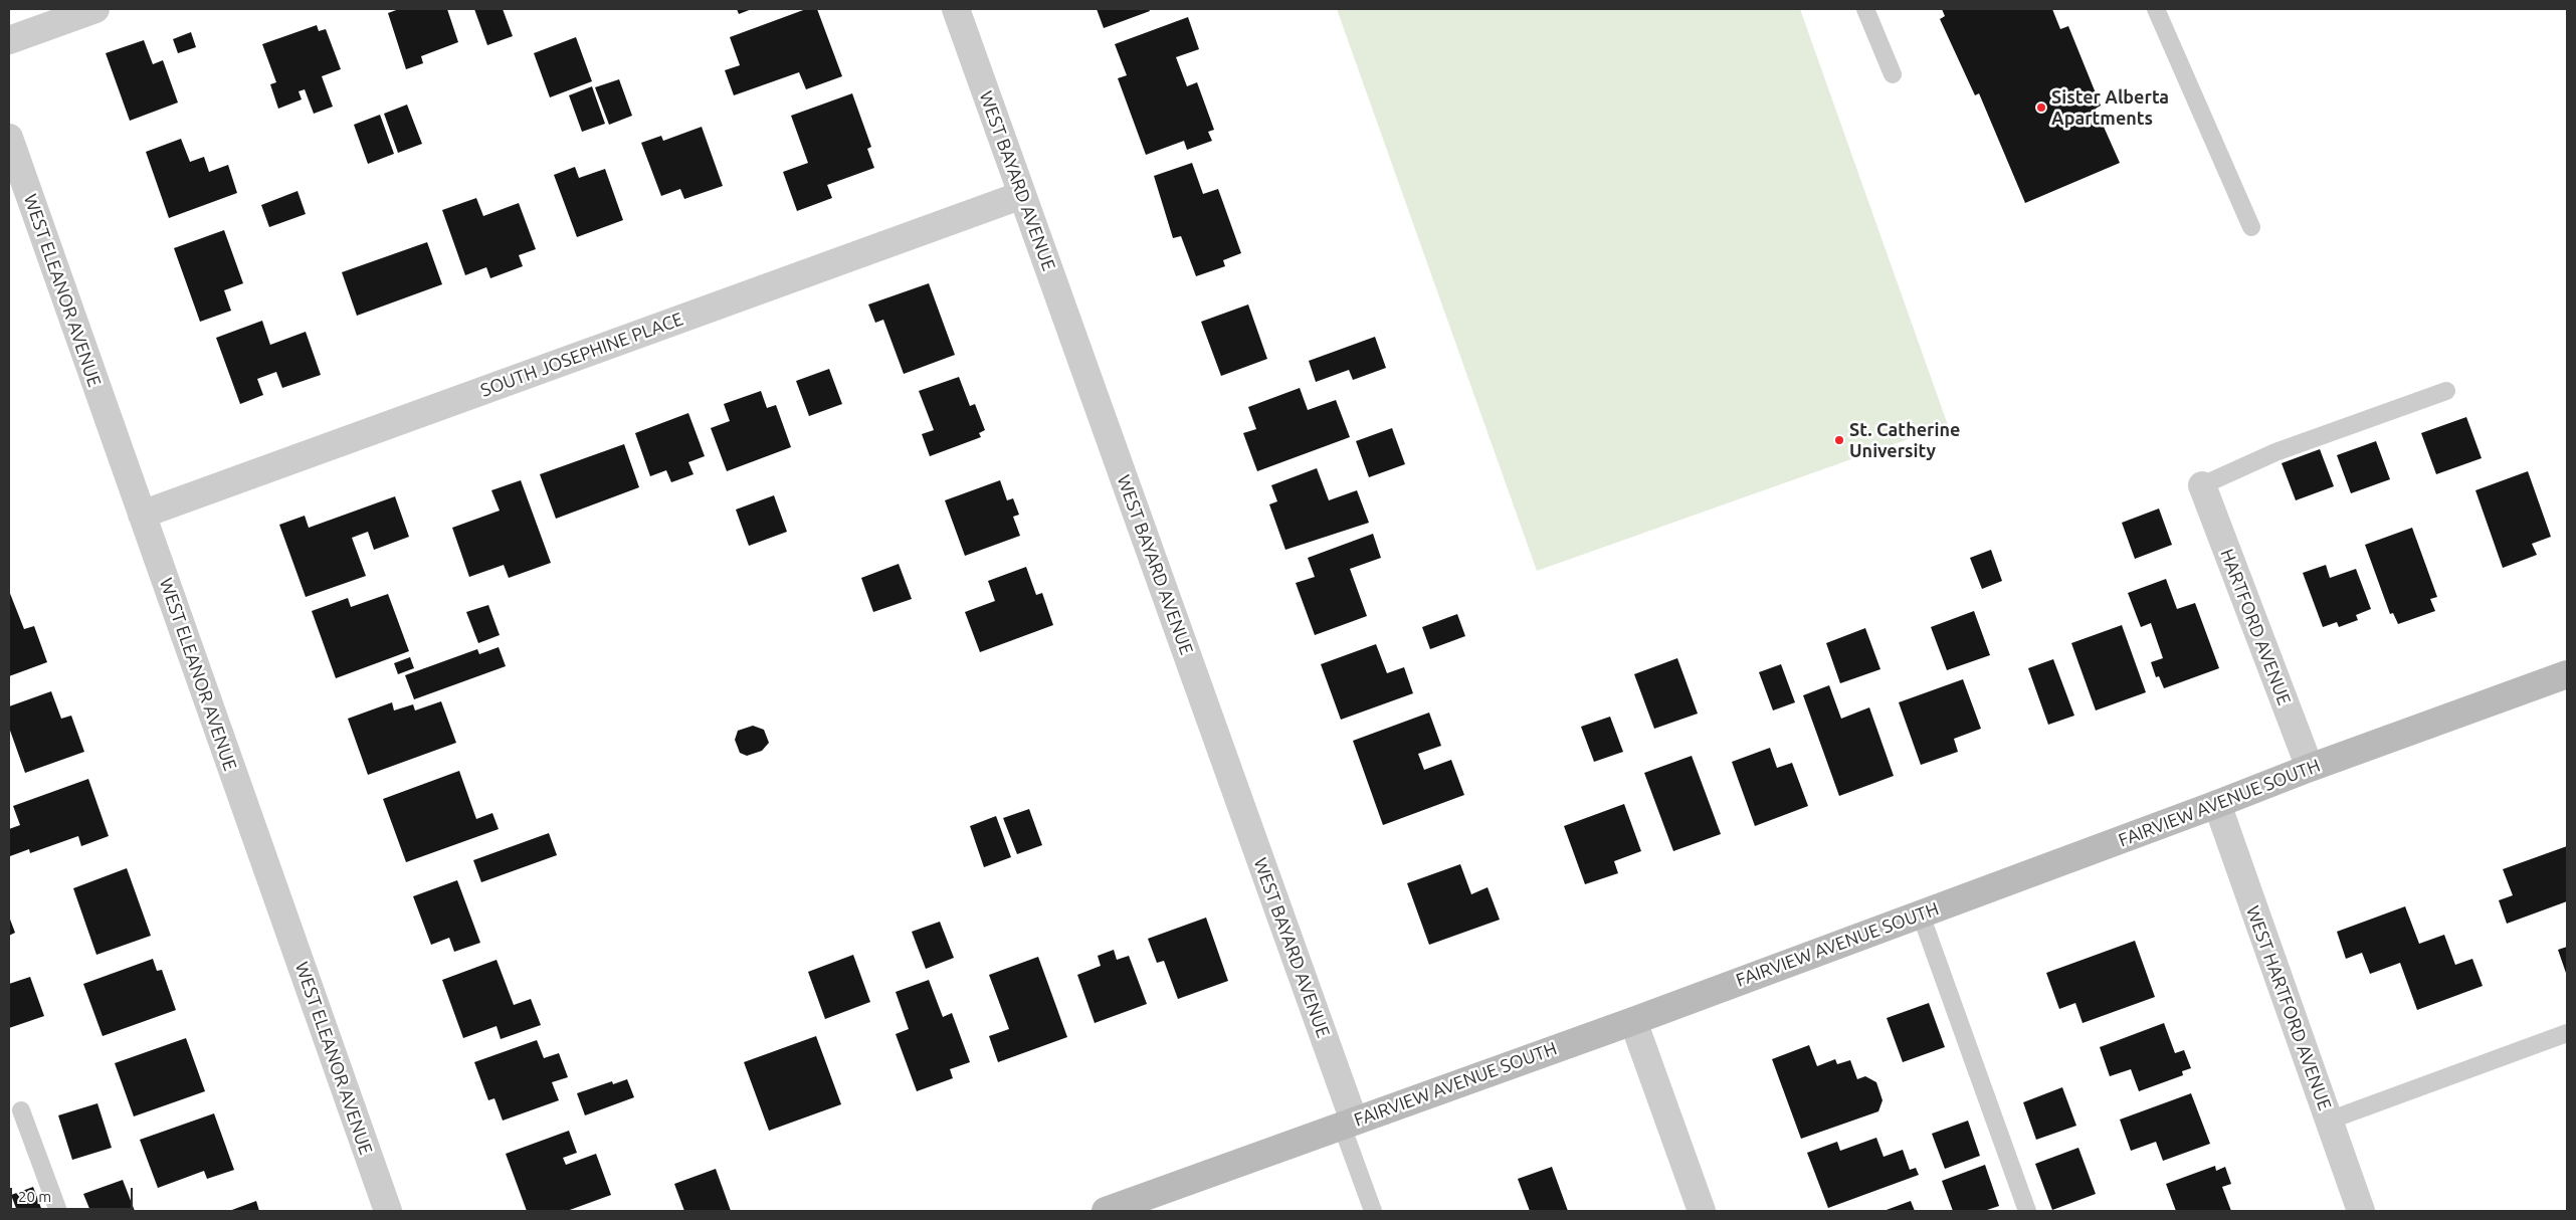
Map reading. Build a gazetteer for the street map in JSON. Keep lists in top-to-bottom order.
{
  "streets": {
    "street": [
      "WEST BAYARD AVENUE",
      "WEST ELEANOR AVENUE",
      "SOUTH JOSEPHINE PLACE",
      "HARTFORD AVENUE",
      "FAIRVIEW AVENUE SOUTH",
      "WEST HARTFORD AVENUE"
    ]
  },
  "crossings": [
    ["WEST BAYARD AVENUE", "SOUTH JOSEPHINE PLACE"],
    ["WEST BAYARD AVENUE", "FAIRVIEW AVENUE SOUTH"],
    ["WEST ELEANOR AVENUE", "SOUTH JOSEPHINE PLACE"],
    ["HARTFORD AVENUE", "FAIRVIEW AVENUE SOUTH"],
    ["FAIRVIEW AVENUE SOUTH", "WEST HARTFORD AVENUE"]
  ],
  "places": ["Sister Alberta Apartments", "St. Catherine University"],
  "scale_bar": "20 m"
}
